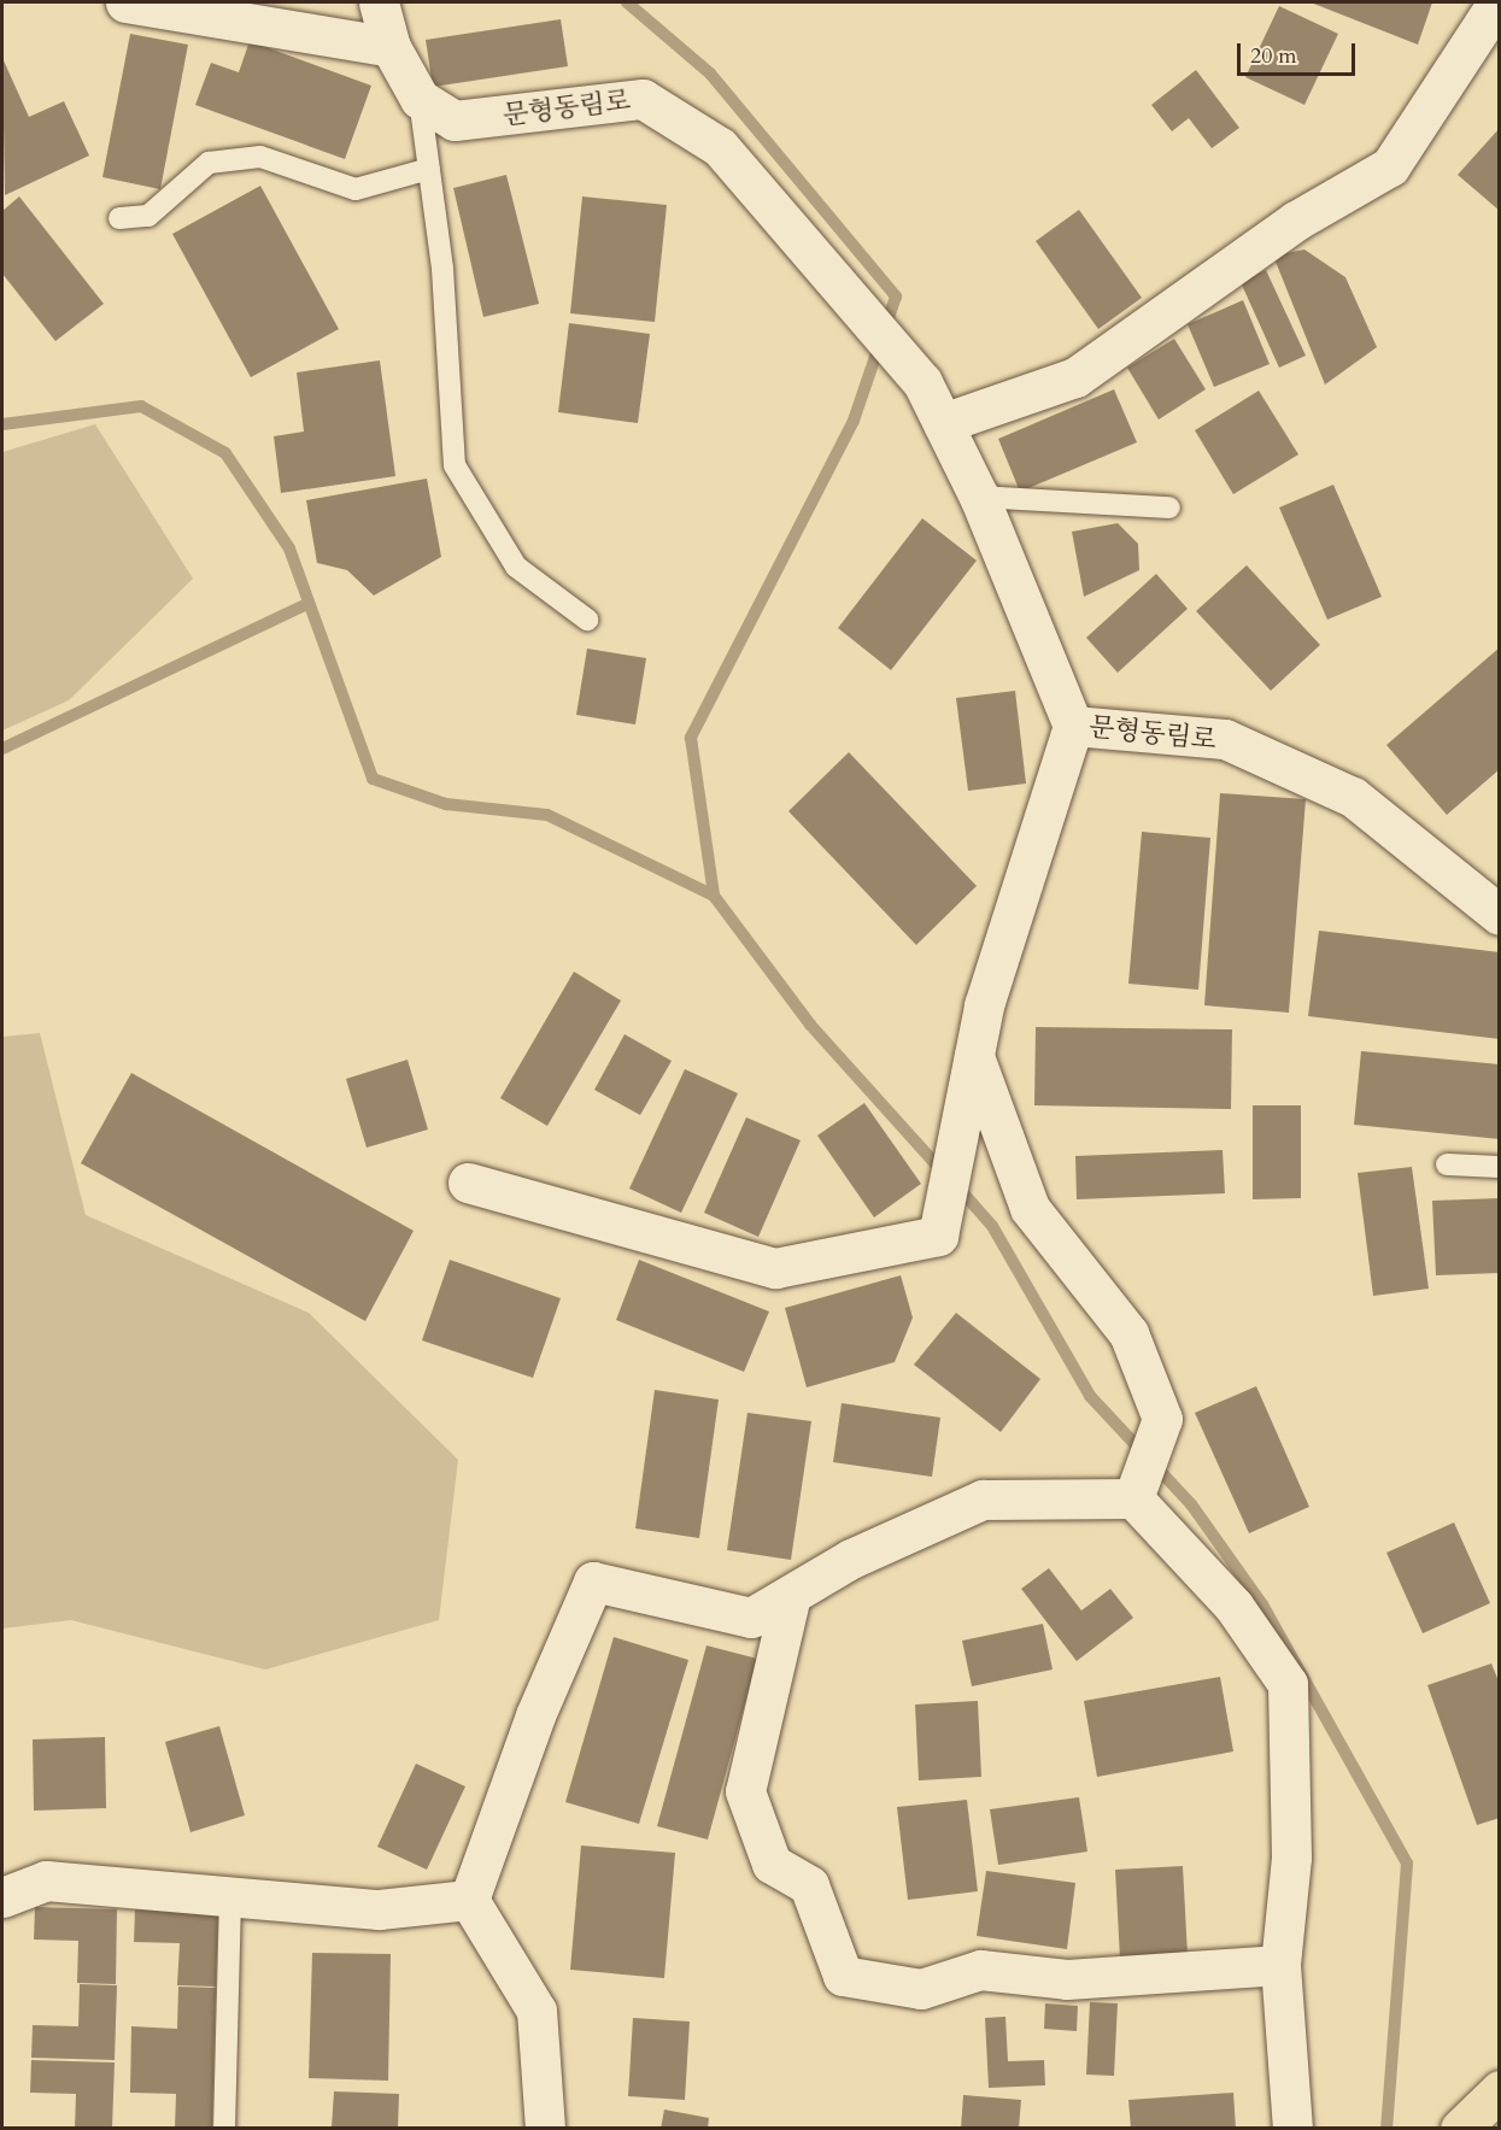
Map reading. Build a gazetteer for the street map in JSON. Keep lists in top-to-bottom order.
{
  "streets": {
    "street": ["문형동림로"]
  },
  "scale_bar": "20 m"
}
